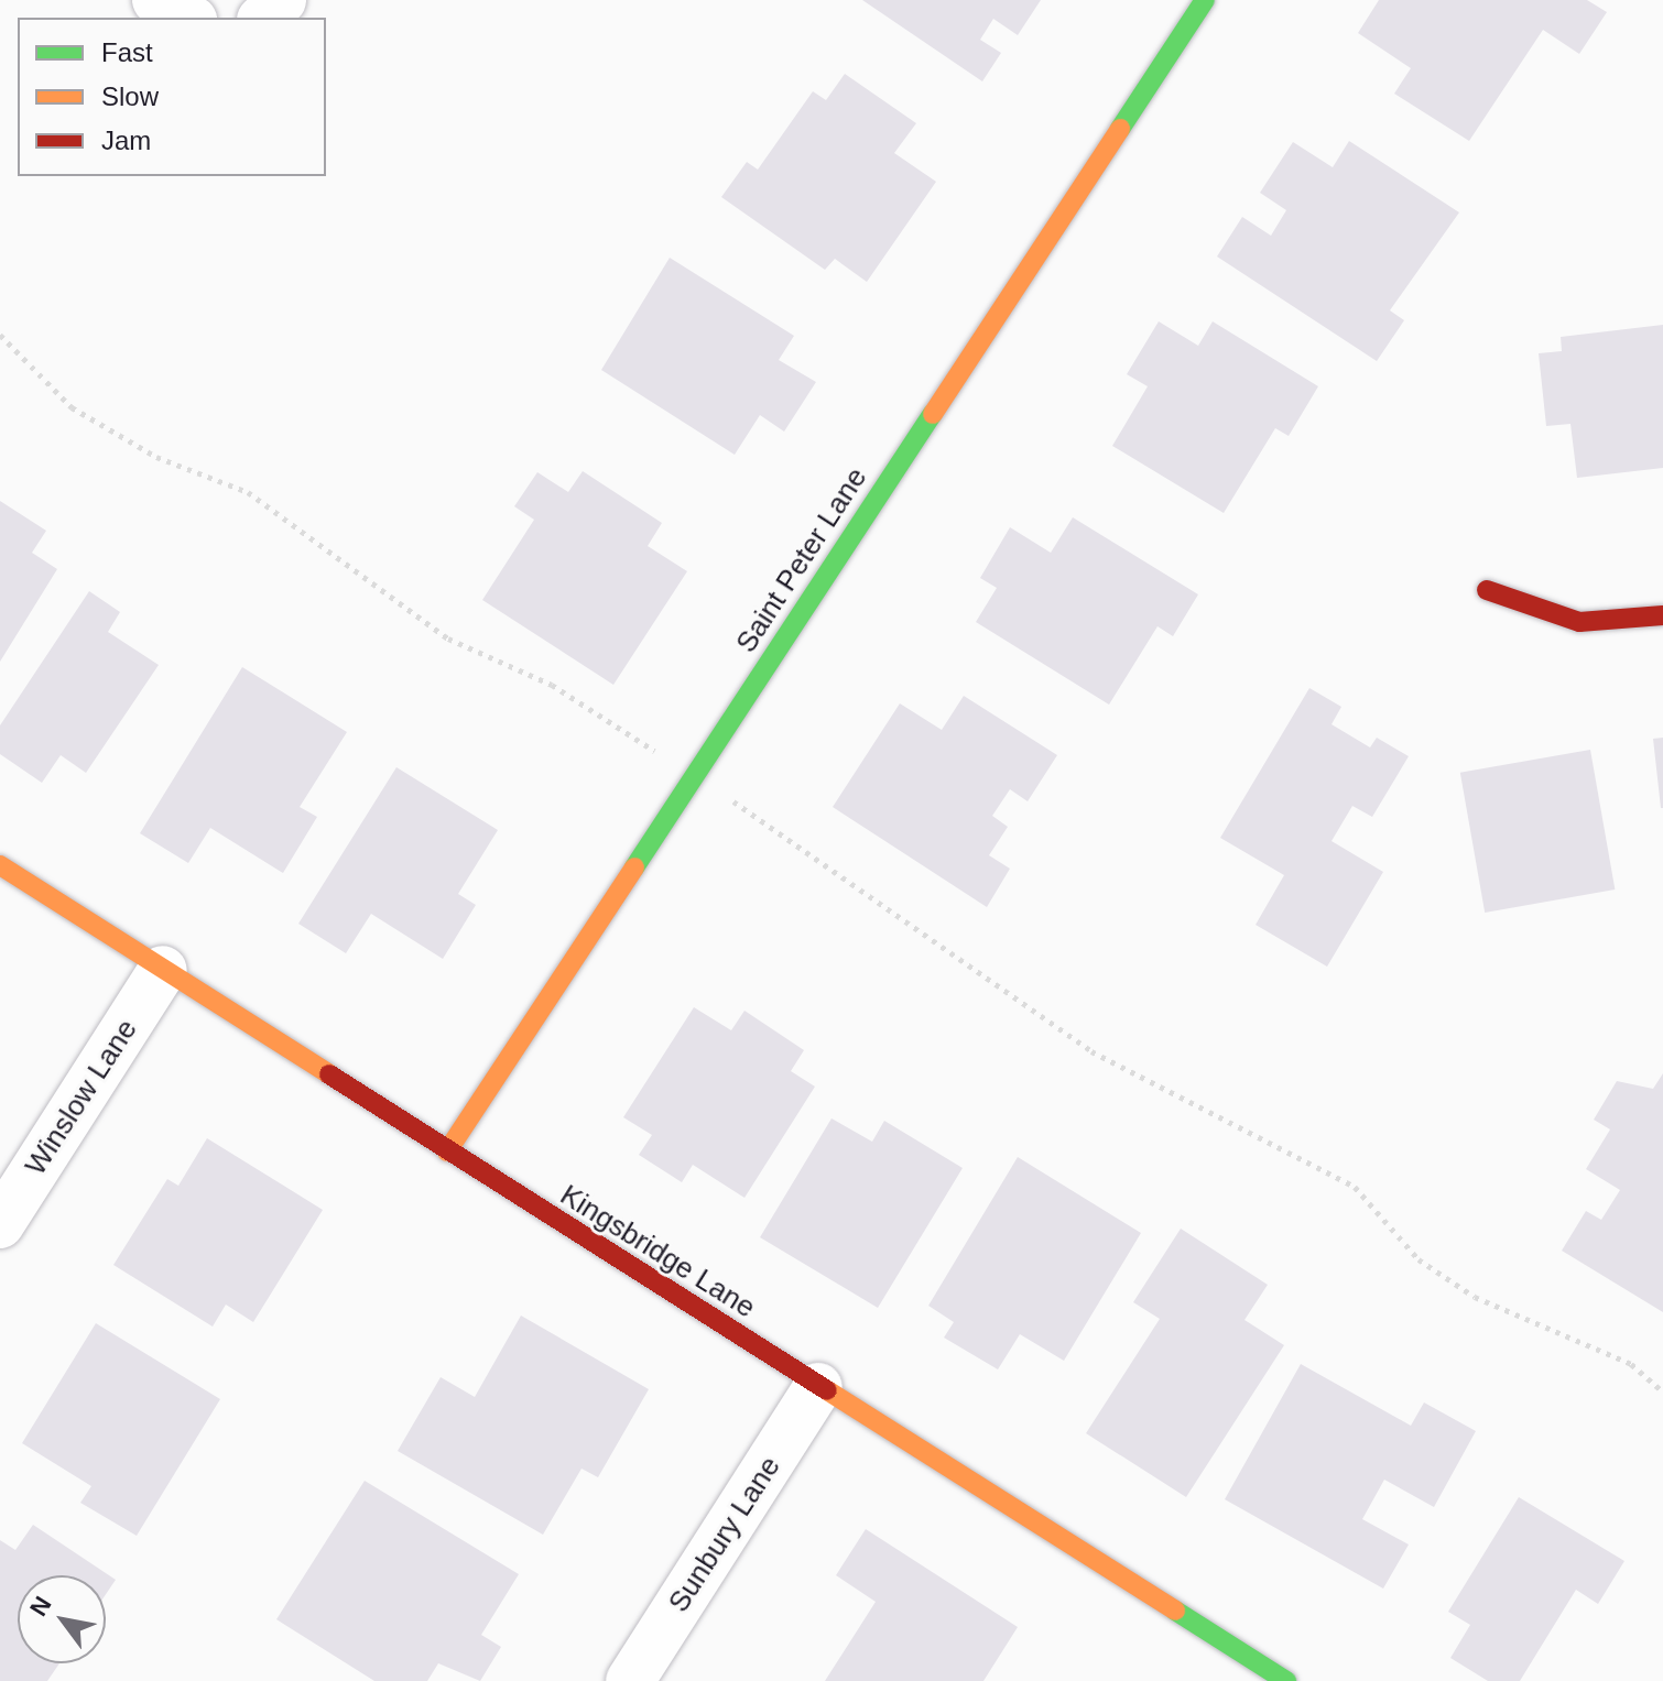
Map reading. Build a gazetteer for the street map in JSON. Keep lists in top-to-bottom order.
{
  "streets": {
    "street": [
      "Saint Peter Lane",
      "Winslow Lane",
      "Kingsbridge Lane",
      "Sunbury Lane"
    ]
  },
  "crossings": [
    ["Saint Peter Lane", "Kingsbridge Lane"],
    ["Winslow Lane", "Kingsbridge Lane"],
    ["Kingsbridge Lane", "Sunbury Lane"]
  ],
  "legend": ["Fast", "Slow", "Jam"],
  "north": "top left"
}
